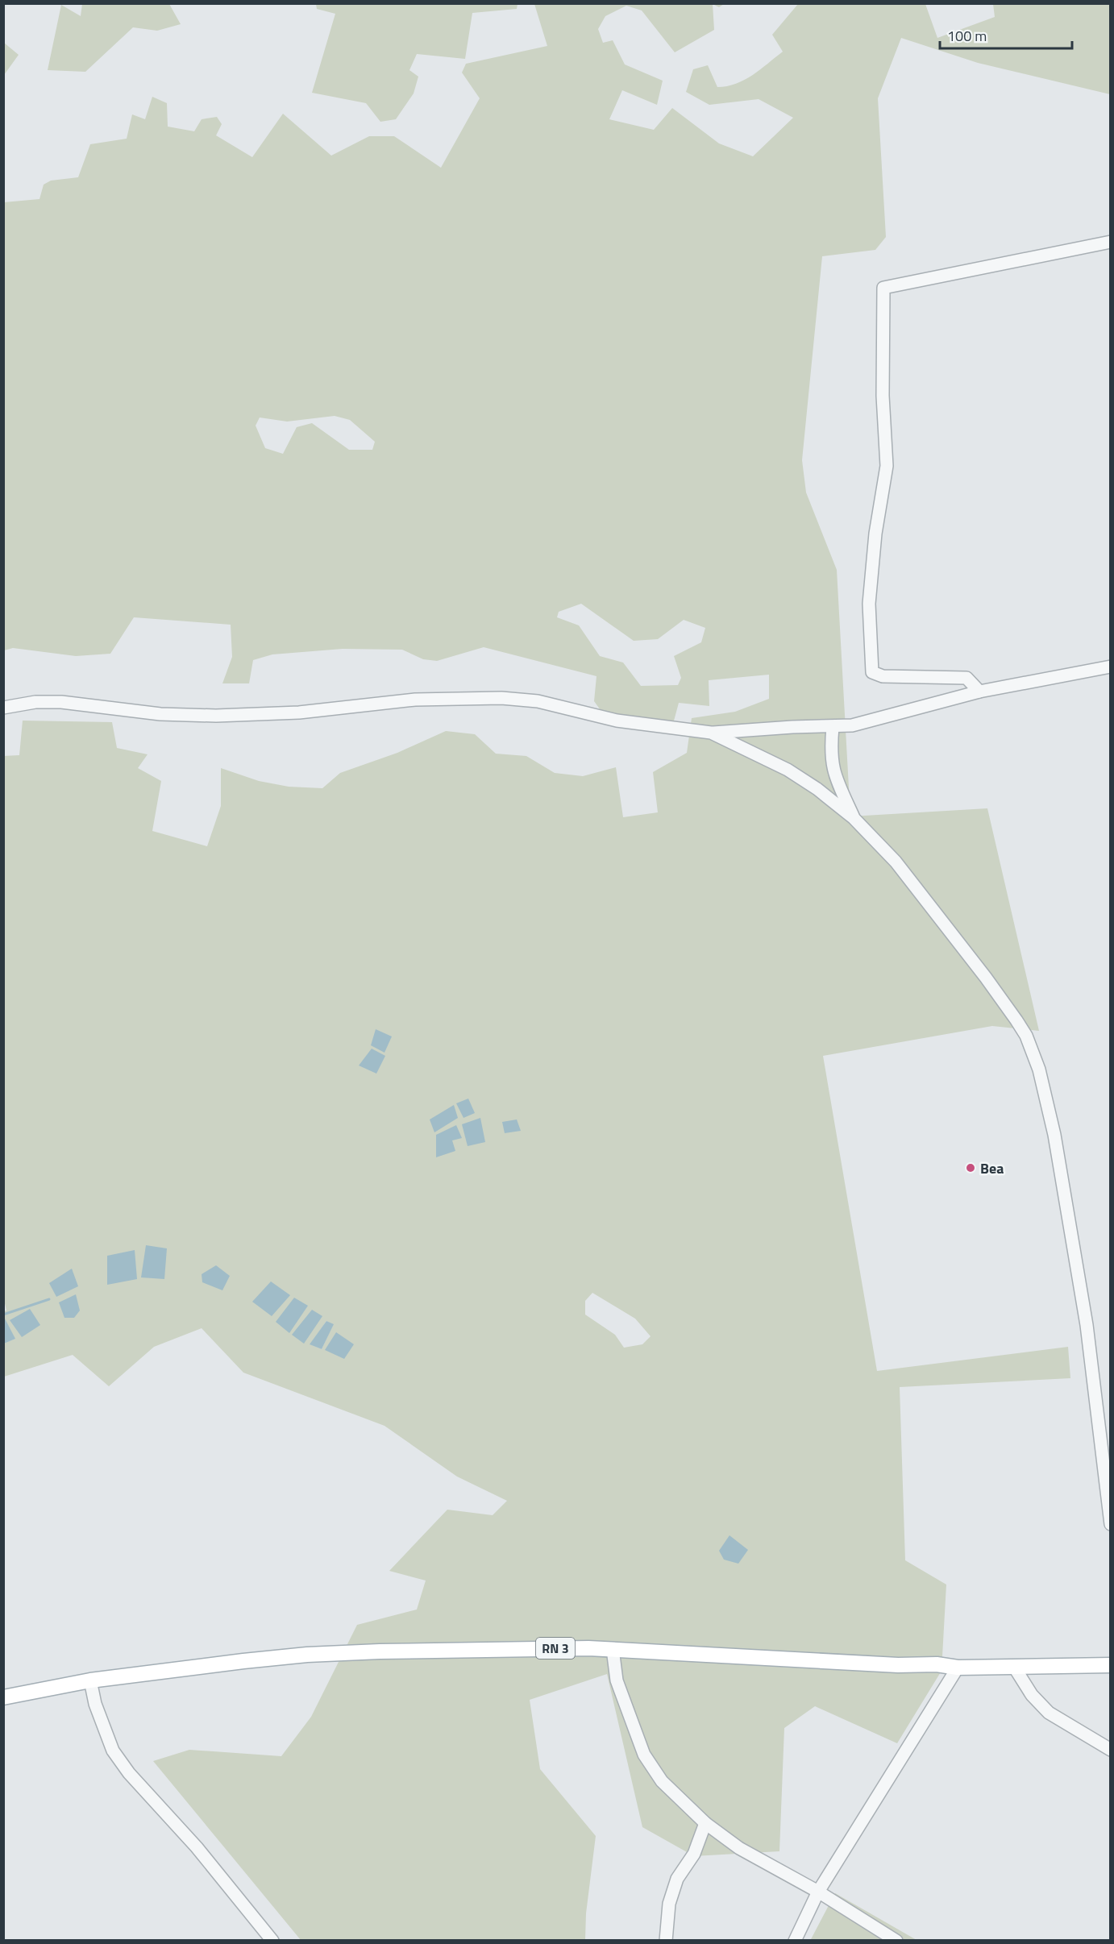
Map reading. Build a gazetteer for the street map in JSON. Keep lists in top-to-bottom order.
{
  "streets": {
    "main road": ["RN 3"]
  },
  "places": ["Bea"],
  "scale_bar": "100 m"
}
